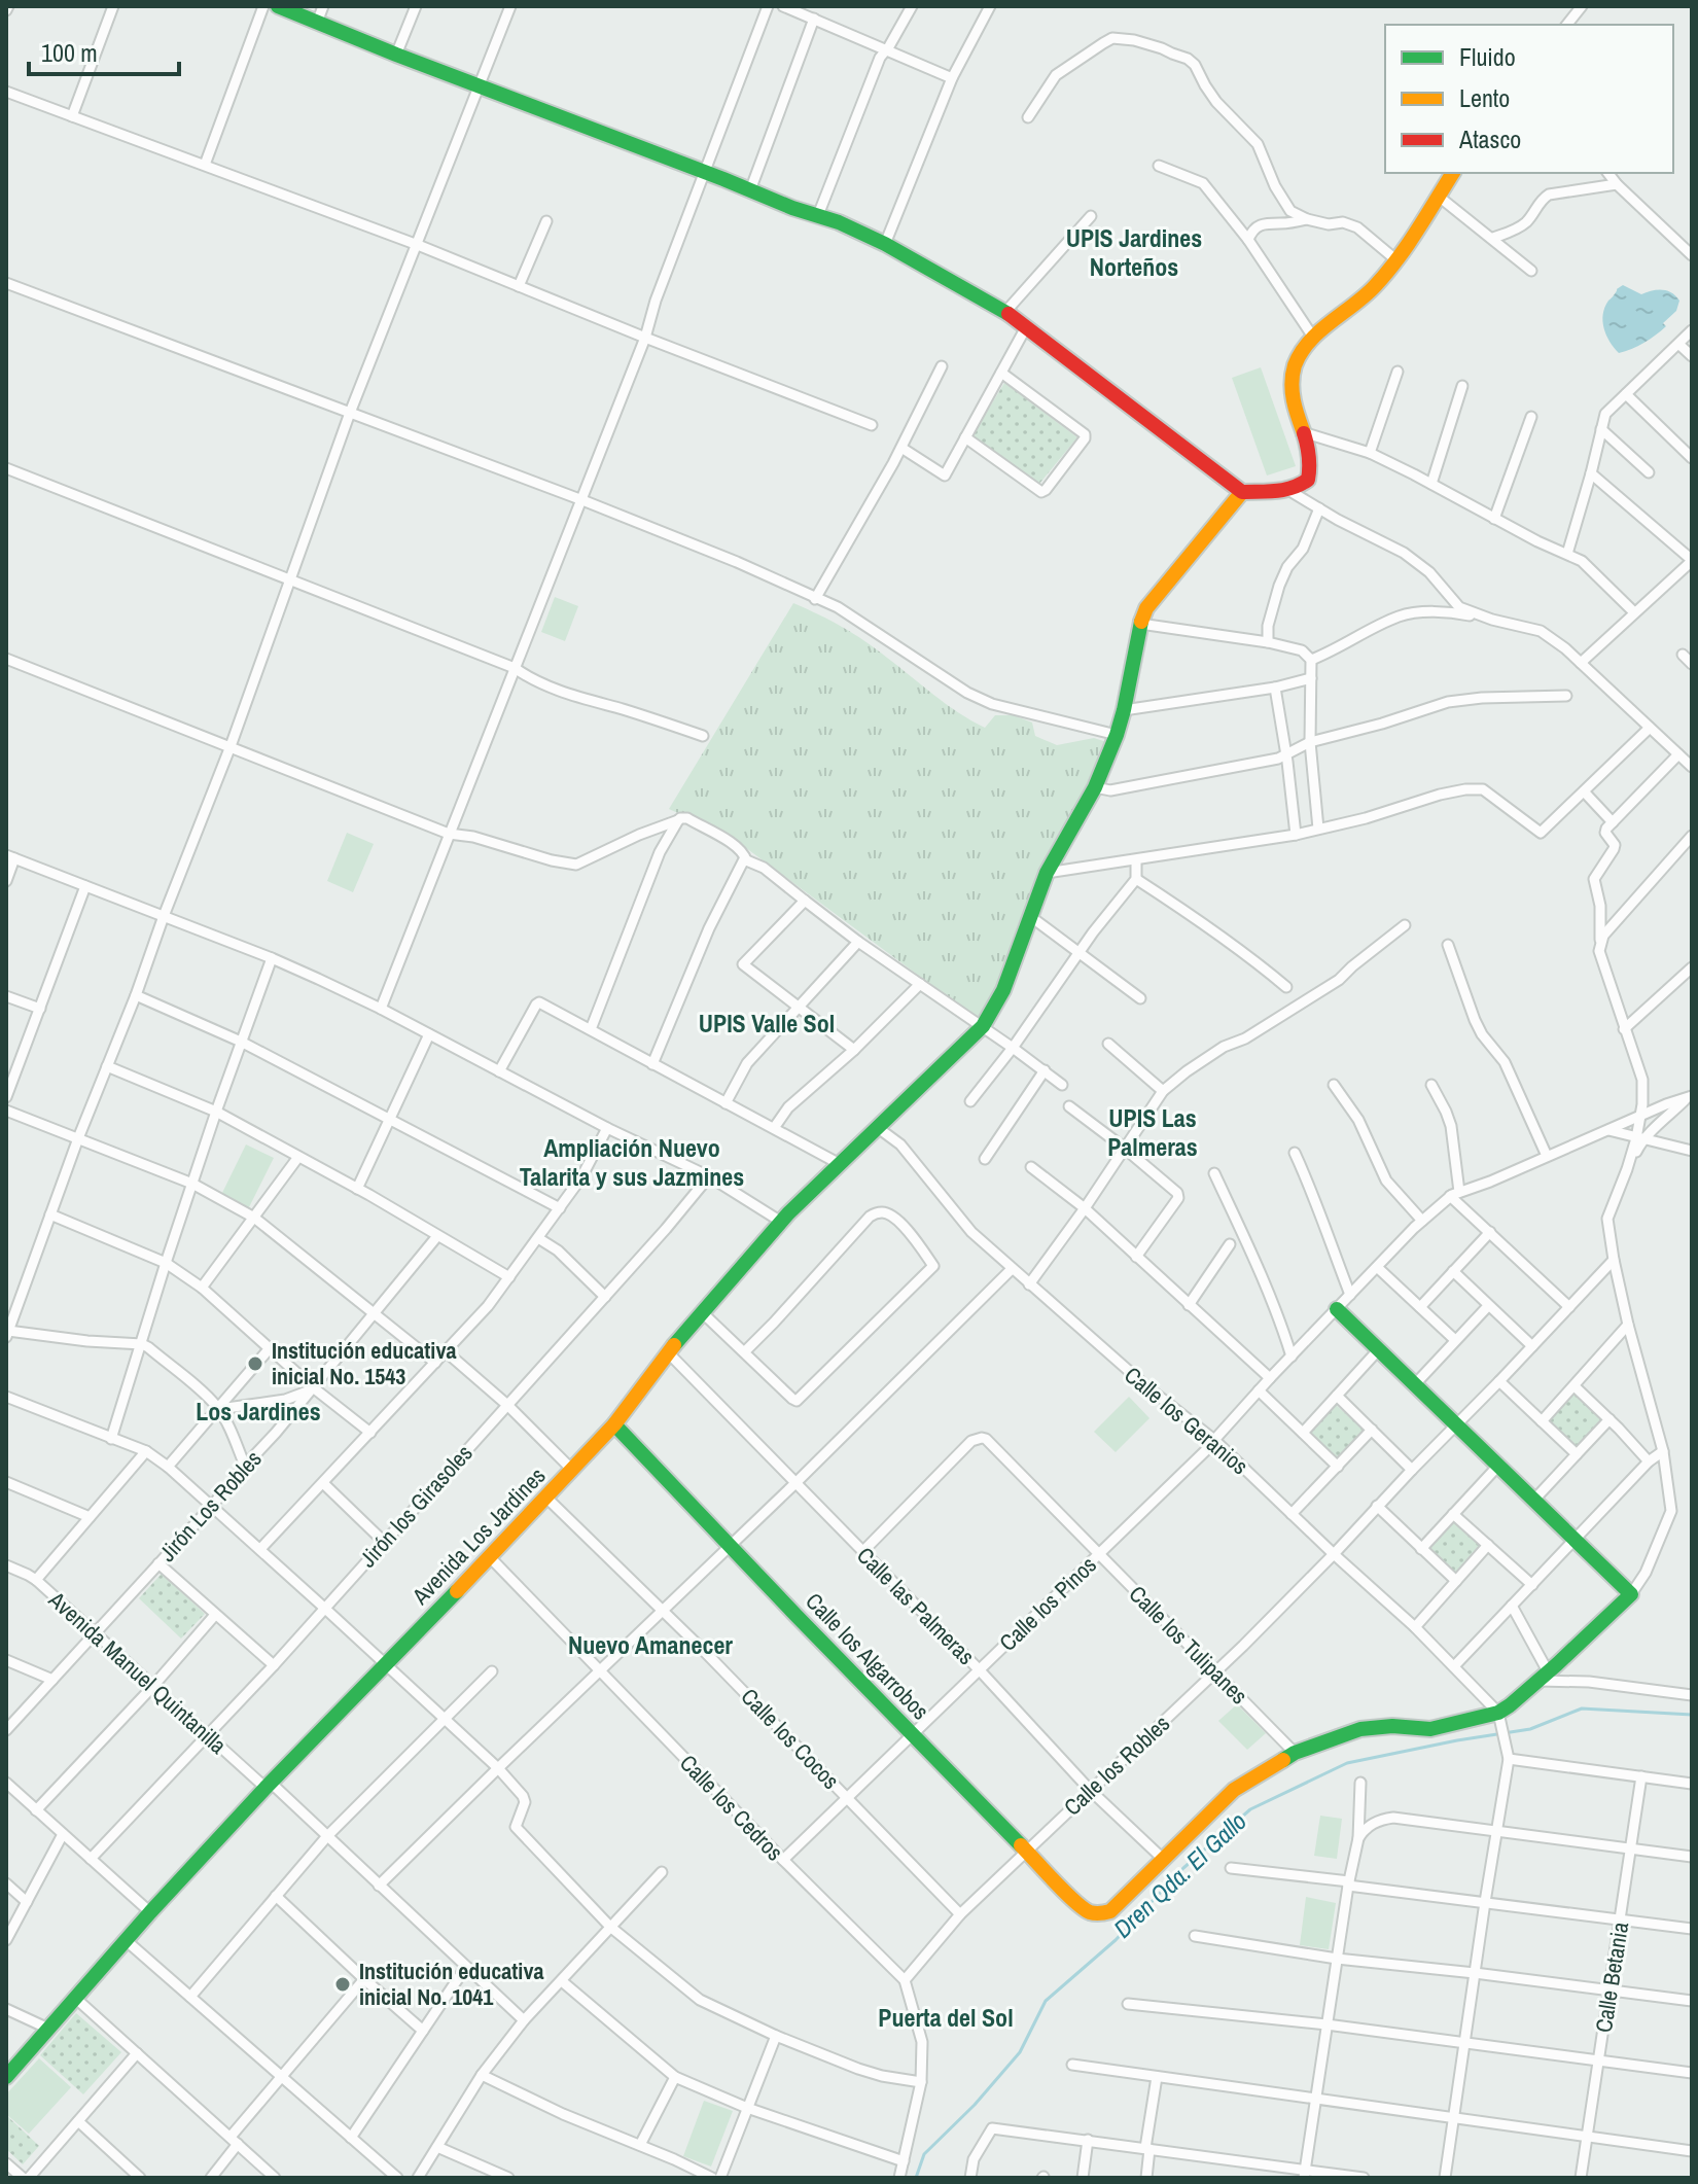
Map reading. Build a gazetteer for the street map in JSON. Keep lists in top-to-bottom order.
{
  "streets": {
    "street": [
      "Calle los Geranios",
      "Jirón Los Robles",
      "Jirón los Girasoles",
      "Avenida Los Jardines",
      "Calle los Pinos",
      "Calle las Palmeras",
      "Calle los Tulipanes",
      "Calle los Algarrobos",
      "Avenida Manuel Quintanilla",
      "Calle los Cocos",
      "Calle los Robles",
      "Calle los Cedros",
      "Calle Betania"
    ]
  },
  "crossings": [
    ["Calle los Geranios", "Avenida Los Jardines"],
    ["Calle los Geranios", "Calle los Robles"],
    ["Jirón Los Robles", "Avenida Manuel Quintanilla"],
    ["Jirón los Girasoles", "Avenida Manuel Quintanilla"],
    ["Avenida Los Jardines", "Calle las Palmeras"],
    ["Avenida Los Jardines", "Calle los Algarrobos"],
    ["Avenida Los Jardines", "Avenida Manuel Quintanilla"],
    ["Avenida Los Jardines", "Calle los Cocos"],
    ["Avenida Los Jardines", "Calle los Cedros"],
    ["Calle los Pinos", "Calle las Palmeras"],
    ["Calle los Pinos", "Calle los Tulipanes"],
    ["Calle los Pinos", "Calle los Algarrobos"],
    ["Calle los Pinos", "Calle los Cocos"],
    ["Calle los Pinos", "Calle los Cedros"],
    ["Calle las Palmeras", "Calle los Tulipanes"],
    ["Calle las Palmeras", "Calle los Algarrobos"],
    ["Calle las Palmeras", "Calle los Robles"],
    ["Calle los Tulipanes", "Calle los Robles"],
    ["Calle los Algarrobos", "Calle los Robles"],
    ["Calle los Cocos", "Calle los Robles"],
    ["Calle los Robles", "Calle los Cedros"]
  ],
  "districts": [
    "UPIS Jardines Norteños",
    "UPIS Valle Sol",
    "UPIS Las Palmeras",
    "Ampliación Nuevo Talarita y sus Jazmines",
    "Los Jardines",
    "Nuevo Amanecer",
    "Puerta del Sol"
  ],
  "water": ["Dren Qda. El Gallo"],
  "places": ["Institución educativa inicial No. 1543", "Institución educativa inicial No. 1041"],
  "legend": ["Fluido", "Lento", "Atasco"],
  "scale_bar": "100 m"
}
